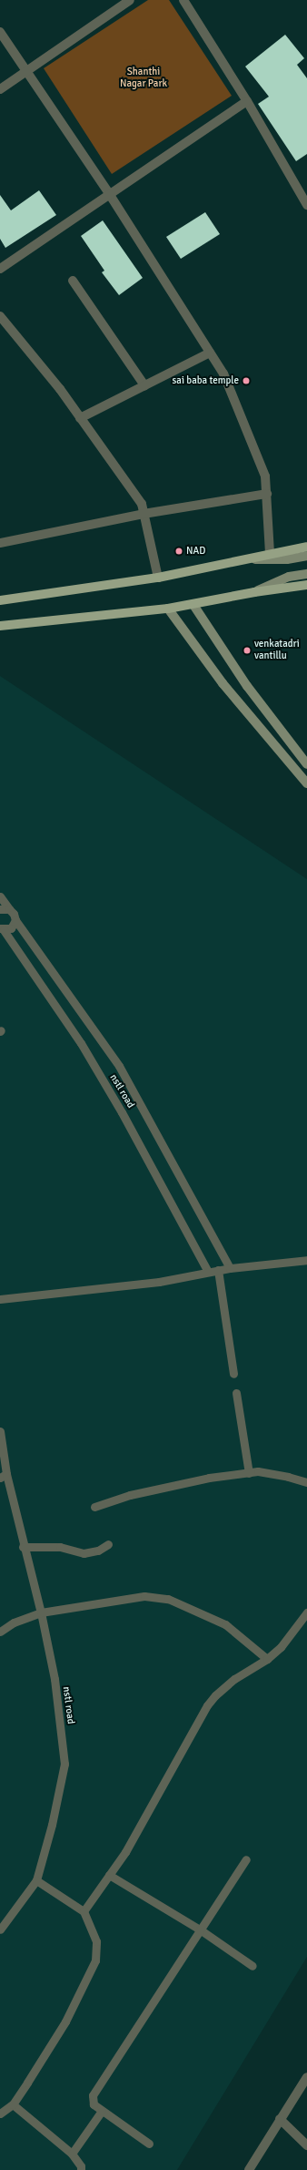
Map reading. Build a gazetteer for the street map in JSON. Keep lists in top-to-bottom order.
{
  "streets": {
    "lane": ["nstl road"]
  },
  "parks": ["Shanthi Nagar Park"],
  "places": ["sai baba temple", "NAD", "venkatadri vantillu"]
}
